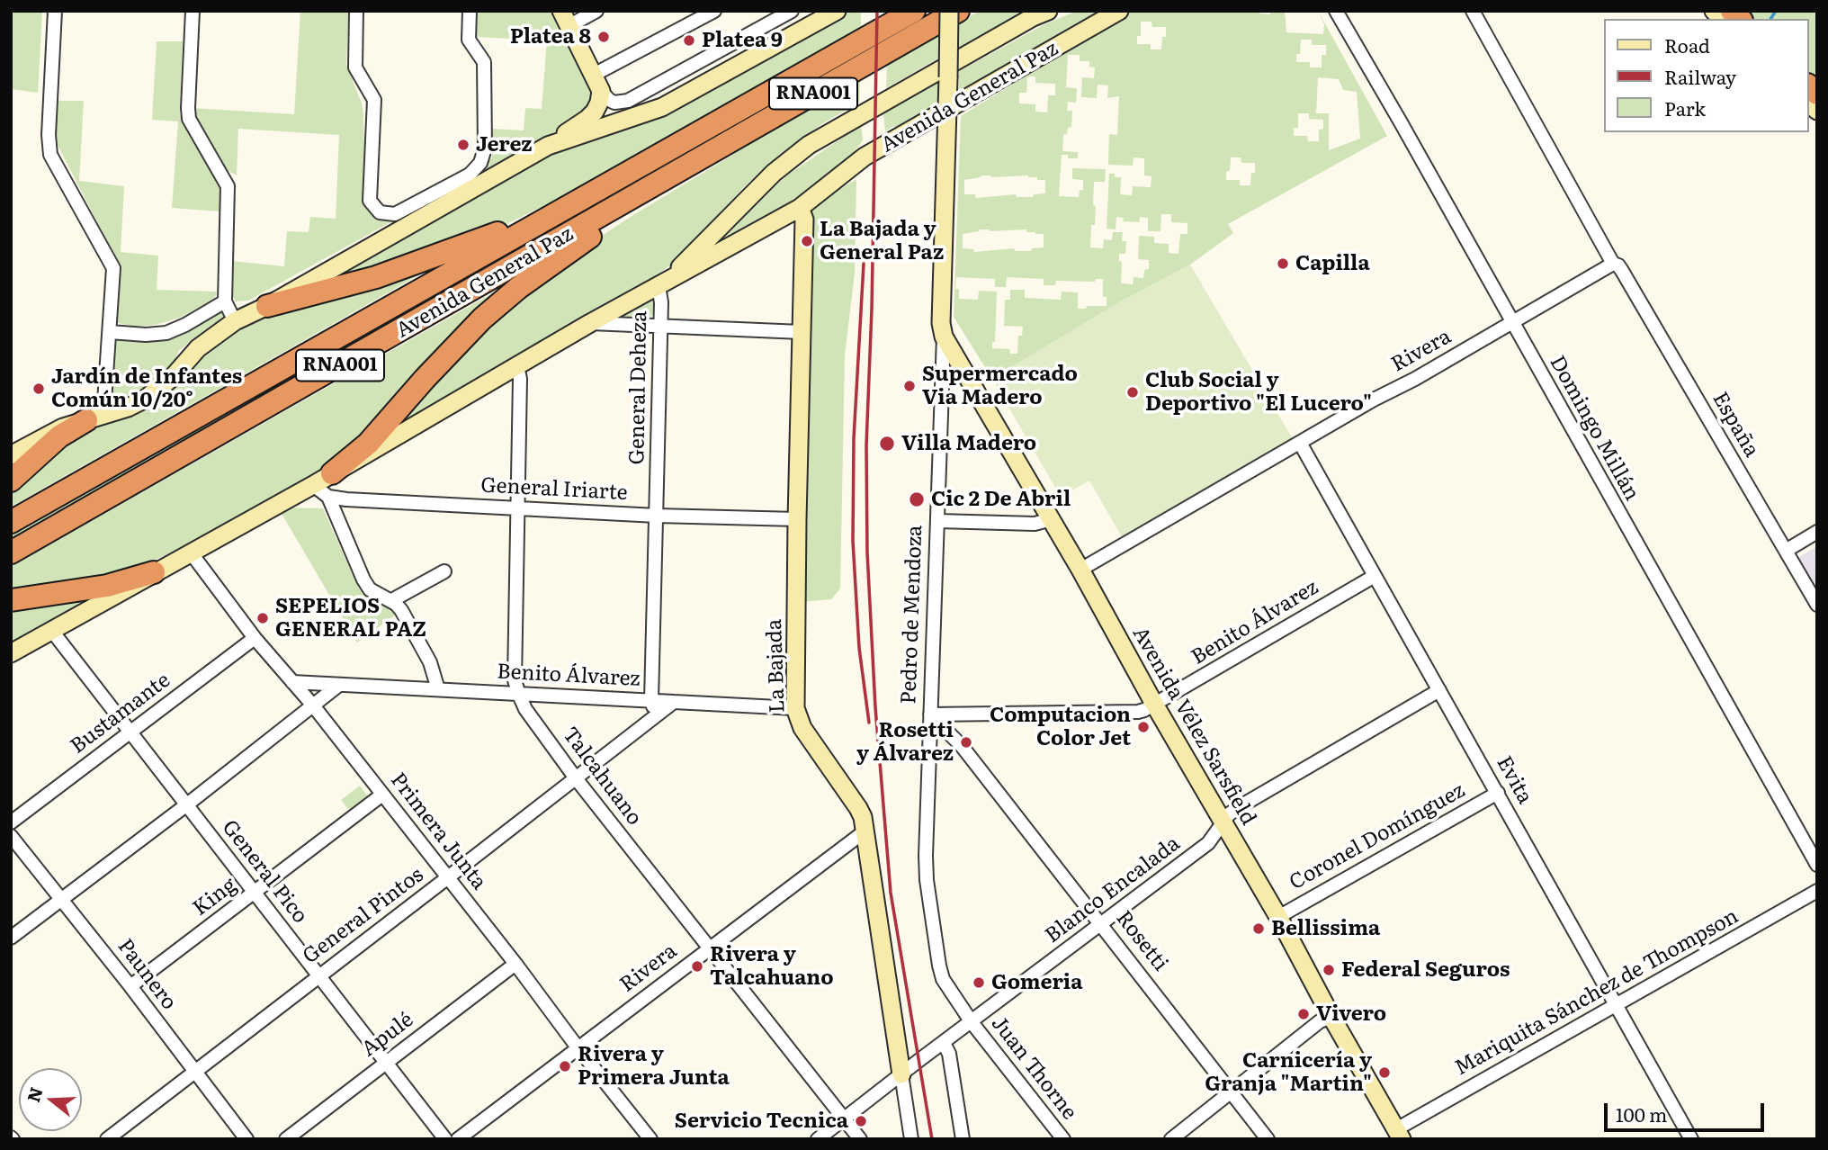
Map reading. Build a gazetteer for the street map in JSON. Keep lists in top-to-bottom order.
{
  "streets": {
    "highway": ["RNA001", "Avenida General Paz"],
    "street": [
      "Rivera",
      "General Deheza",
      "España",
      "Domingo Millán",
      "General Iriarte",
      "Pedro de Mendoza",
      "Benito Álvarez",
      "La Bajada",
      "Bustamante",
      "Avenida Vélez Sarsfield",
      "Talcahuano",
      "Evita",
      "Primera Junta",
      "Coronel Domínguez",
      "General Pico",
      "Blanco Encalada",
      "King",
      "General Pintos",
      "Rosetti",
      "Paunero",
      "Mariquita Sánchez de Thompson",
      "Apulé",
      "Juan Thorne"
    ]
  },
  "crossings": [
    ["Avenida General Paz", "General Deheza"],
    ["Avenida General Paz", "Pedro de Mendoza"],
    ["Avenida General Paz", "La Bajada"],
    ["Avenida General Paz", "Talcahuano"],
    ["Avenida General Paz", "Primera Junta"],
    ["Avenida General Paz", "General Pico"],
    ["Rivera", "España"],
    ["Rivera", "Domingo Millán"],
    ["Rivera", "La Bajada"],
    ["Rivera", "Avenida Vélez Sarsfield"],
    ["Rivera", "Talcahuano"],
    ["Rivera", "Evita"],
    ["Rivera", "Primera Junta"],
    ["General Deheza", "General Iriarte"],
    ["General Deheza", "Benito Álvarez"],
    ["General Deheza", "General Pintos"],
    ["General Iriarte", "La Bajada"],
    ["General Iriarte", "Talcahuano"],
    ["Pedro de Mendoza", "Benito Álvarez"],
    ["Pedro de Mendoza", "Avenida Vélez Sarsfield"],
    ["Pedro de Mendoza", "Blanco Encalada"],
    ["Pedro de Mendoza", "Rosetti"],
    ["Pedro de Mendoza", "Juan Thorne"],
    ["Benito Álvarez", "La Bajada"],
    ["Benito Álvarez", "Avenida Vélez Sarsfield"],
    ["Benito Álvarez", "Talcahuano"],
    ["Benito Álvarez", "Evita"],
    ["Benito Álvarez", "Primera Junta"],
    ["Benito Álvarez", "General Pintos"],
    ["Benito Álvarez", "Rosetti"],
    ["La Bajada", "Blanco Encalada"],
    ["Bustamante", "Primera Junta"],
    ["Bustamante", "General Pico"],
    ["Avenida Vélez Sarsfield", "Coronel Domínguez"],
    ["Avenida Vélez Sarsfield", "Blanco Encalada"],
    ["Avenida Vélez Sarsfield", "Mariquita Sánchez de Thompson"],
    ["Talcahuano", "Blanco Encalada"],
    ["Talcahuano", "General Pintos"],
    ["Evita", "Coronel Domínguez"],
    ["Evita", "Blanco Encalada"],
    ["Evita", "Mariquita Sánchez de Thompson"],
    ["Primera Junta", "King"],
    ["Primera Junta", "General Pintos"],
    ["Primera Junta", "Apulé"],
    ["General Pico", "King"],
    ["General Pico", "General Pintos"],
    ["General Pico", "Apulé"],
    ["Blanco Encalada", "Rosetti"],
    ["Blanco Encalada", "Juan Thorne"],
    ["King", "Paunero"],
    ["General Pintos", "Paunero"]
  ],
  "places": [
    "Platea 8",
    "Platea 9",
    "Jerez",
    "La Bajada y General Paz",
    "Capilla",
    "Supermercado Via Madero",
    "Jardín de Infantes Común 10/20°",
    "Club Social y Deportivo \"El Lucero\"",
    "Villa Madero",
    "Cic 2 De Abril",
    "SEPELIOS GENERAL PAZ",
    "Computacion Color Jet",
    "Rosetti y Álvarez",
    "Bellissima",
    "Rivera y Talcahuano",
    "Federal Seguros",
    "Gomeria",
    "Vivero",
    "Rivera y Primera Junta",
    "Carnicería y Granja \"Martin\"",
    "Servicio Tecnica"
  ],
  "legend": ["Road", "Railway", "Park"],
  "scale_bar": "100 m",
  "north": "left"
}
